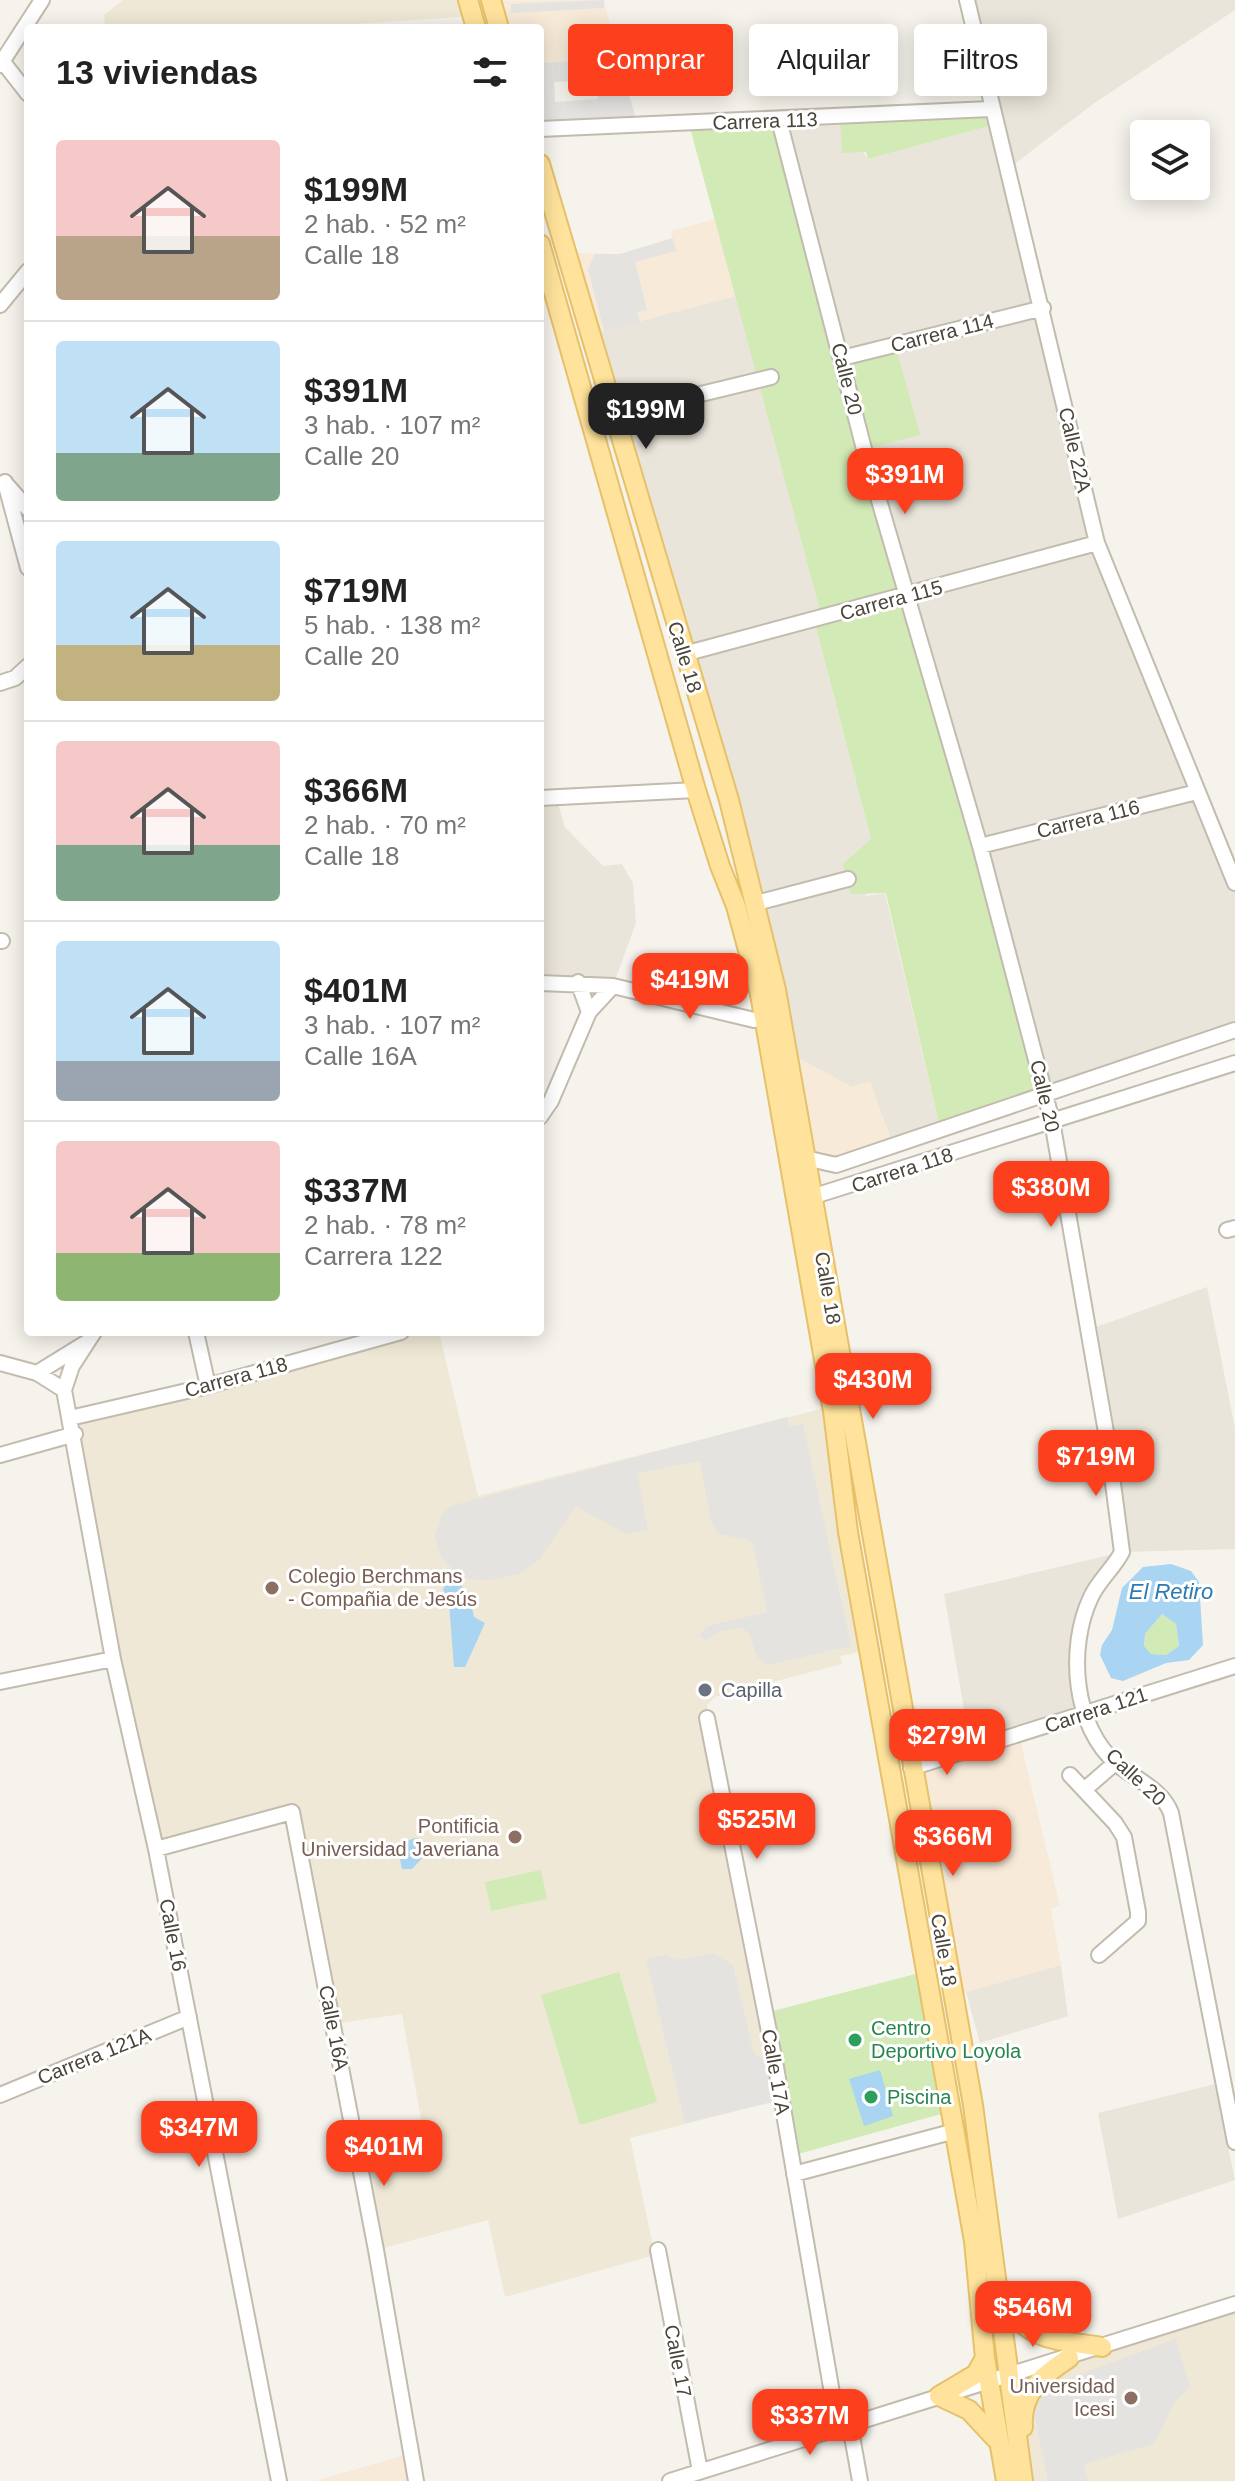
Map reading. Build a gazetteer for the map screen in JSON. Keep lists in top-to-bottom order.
{
  "streets": {
    "main road": ["Calle 18"],
    "street": [
      "Carrera 113",
      "Carrera 114",
      "Calle 20",
      "Calle 22A",
      "Carrera 115",
      "Carrera 116",
      "Carrera 118",
      "Carrera 121",
      "Calle 16",
      "Calle 16A",
      "Carrera 121A",
      "Calle 17A",
      "Calle 17"
    ]
  },
  "crossings": [
    ["Carrera 113", "Calle 20"],
    ["Carrera 113", "Calle 22A"],
    ["Carrera 114", "Calle 20"],
    ["Carrera 114", "Calle 22A"],
    ["Calle 20", "Carrera 115"],
    ["Calle 20", "Carrera 116"],
    ["Calle 20", "Carrera 118"],
    ["Calle 20", "Carrera 121"],
    ["Calle 22A", "Carrera 115"],
    ["Calle 22A", "Carrera 116"],
    ["Carrera 115", "Calle 18"],
    ["Calle 18", "Carrera 118"],
    ["Calle 18", "Carrera 121"],
    ["Carrera 118", "Calle 16"],
    ["Calle 16", "Calle 16A"],
    ["Calle 16", "Carrera 121A"]
  ],
  "water": ["El Retiro"],
  "places": [
    "Colegio Berchmans - Compañia de Jesús",
    "Capilla",
    "Pontificia Universidad Javeriana",
    "Centro Deportivo Loyola",
    "Piscina",
    "Universidad Icesi"
  ],
  "page": {
    "chip": ["Comprar", "Alquilar", "Filtros"],
    "heading": "13 viviendas",
    "list": [
      {
        "name": "$199M",
        "note": "2 hab. · 52 m² · Calle 18"
      },
      {
        "name": "$391M",
        "note": "3 hab. · 107 m² · Calle 20"
      },
      {
        "name": "$719M",
        "note": "5 hab. · 138 m² · Calle 20"
      },
      {
        "name": "$366M",
        "note": "2 hab. · 70 m² · Calle 18"
      },
      {
        "name": "$401M",
        "note": "3 hab. · 107 m² · Calle 16A"
      },
      {
        "name": "$337M",
        "note": "2 hab. · 78 m² · Carrera 122"
      }
    ],
    "price": [
      "$199M",
      "$391M",
      "$419M",
      "$380M",
      "$430M",
      "$719M",
      "$279M",
      "$525M",
      "$366M",
      "$347M",
      "$401M",
      "$546M",
      "$337M"
    ]
  }
}
